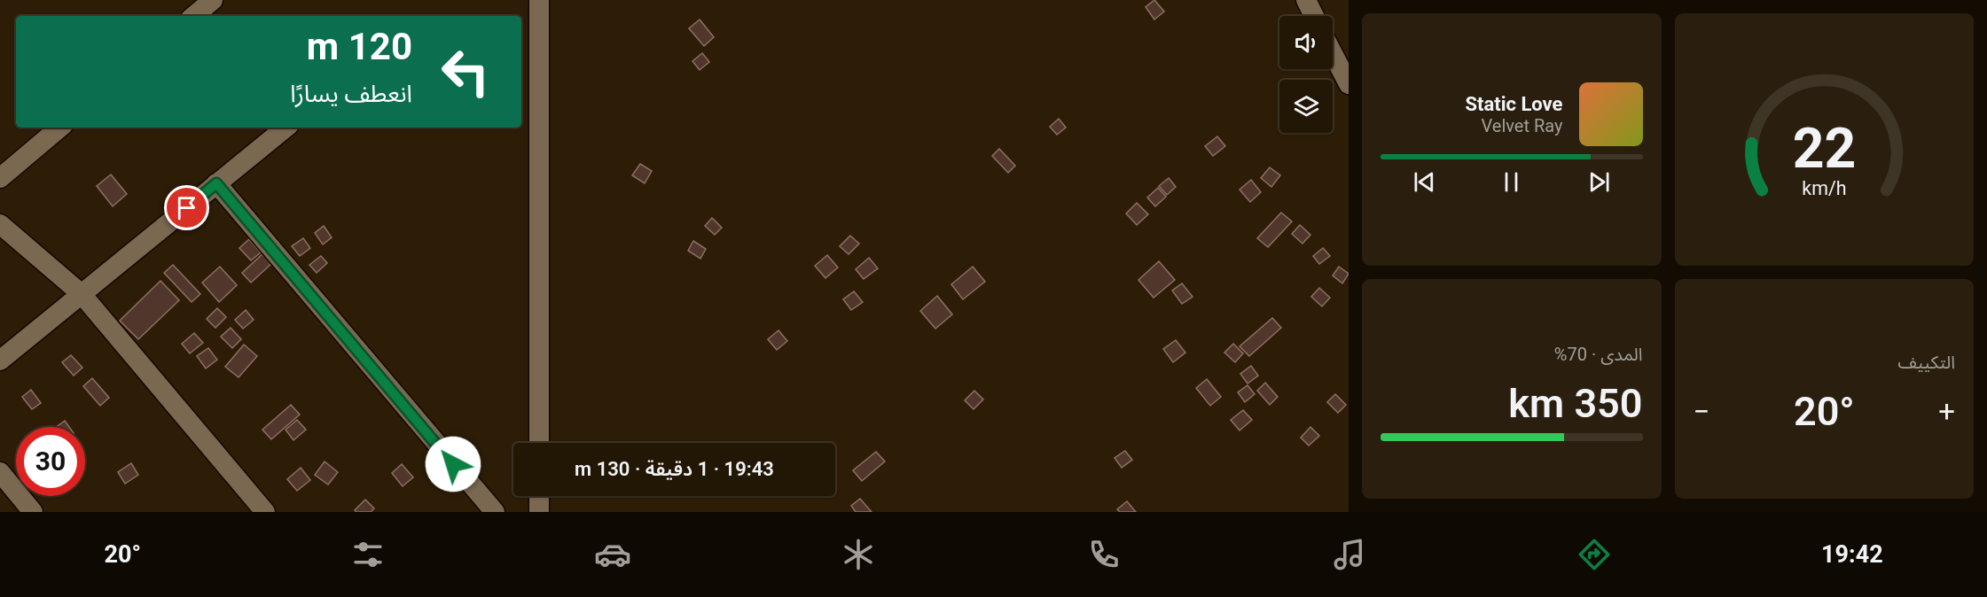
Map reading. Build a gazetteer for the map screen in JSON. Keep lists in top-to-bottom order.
{
  "page": {
    "turn": ["120 m", "انعطف يسارًا"],
    "song": ["Static Love", "Velvet Ray"],
    "tile": [
      "التكييف",
      ["المدى · 70%", "350 km"]
    ],
    "heat": ["−", "20°", "+"],
    "limit": "30",
    "trip": "19:43 · 1 دقيقة · 130 m",
    "tabs": ["19:42", "20°"],
    "gauge": ["22", "km/h"]
  }
}
